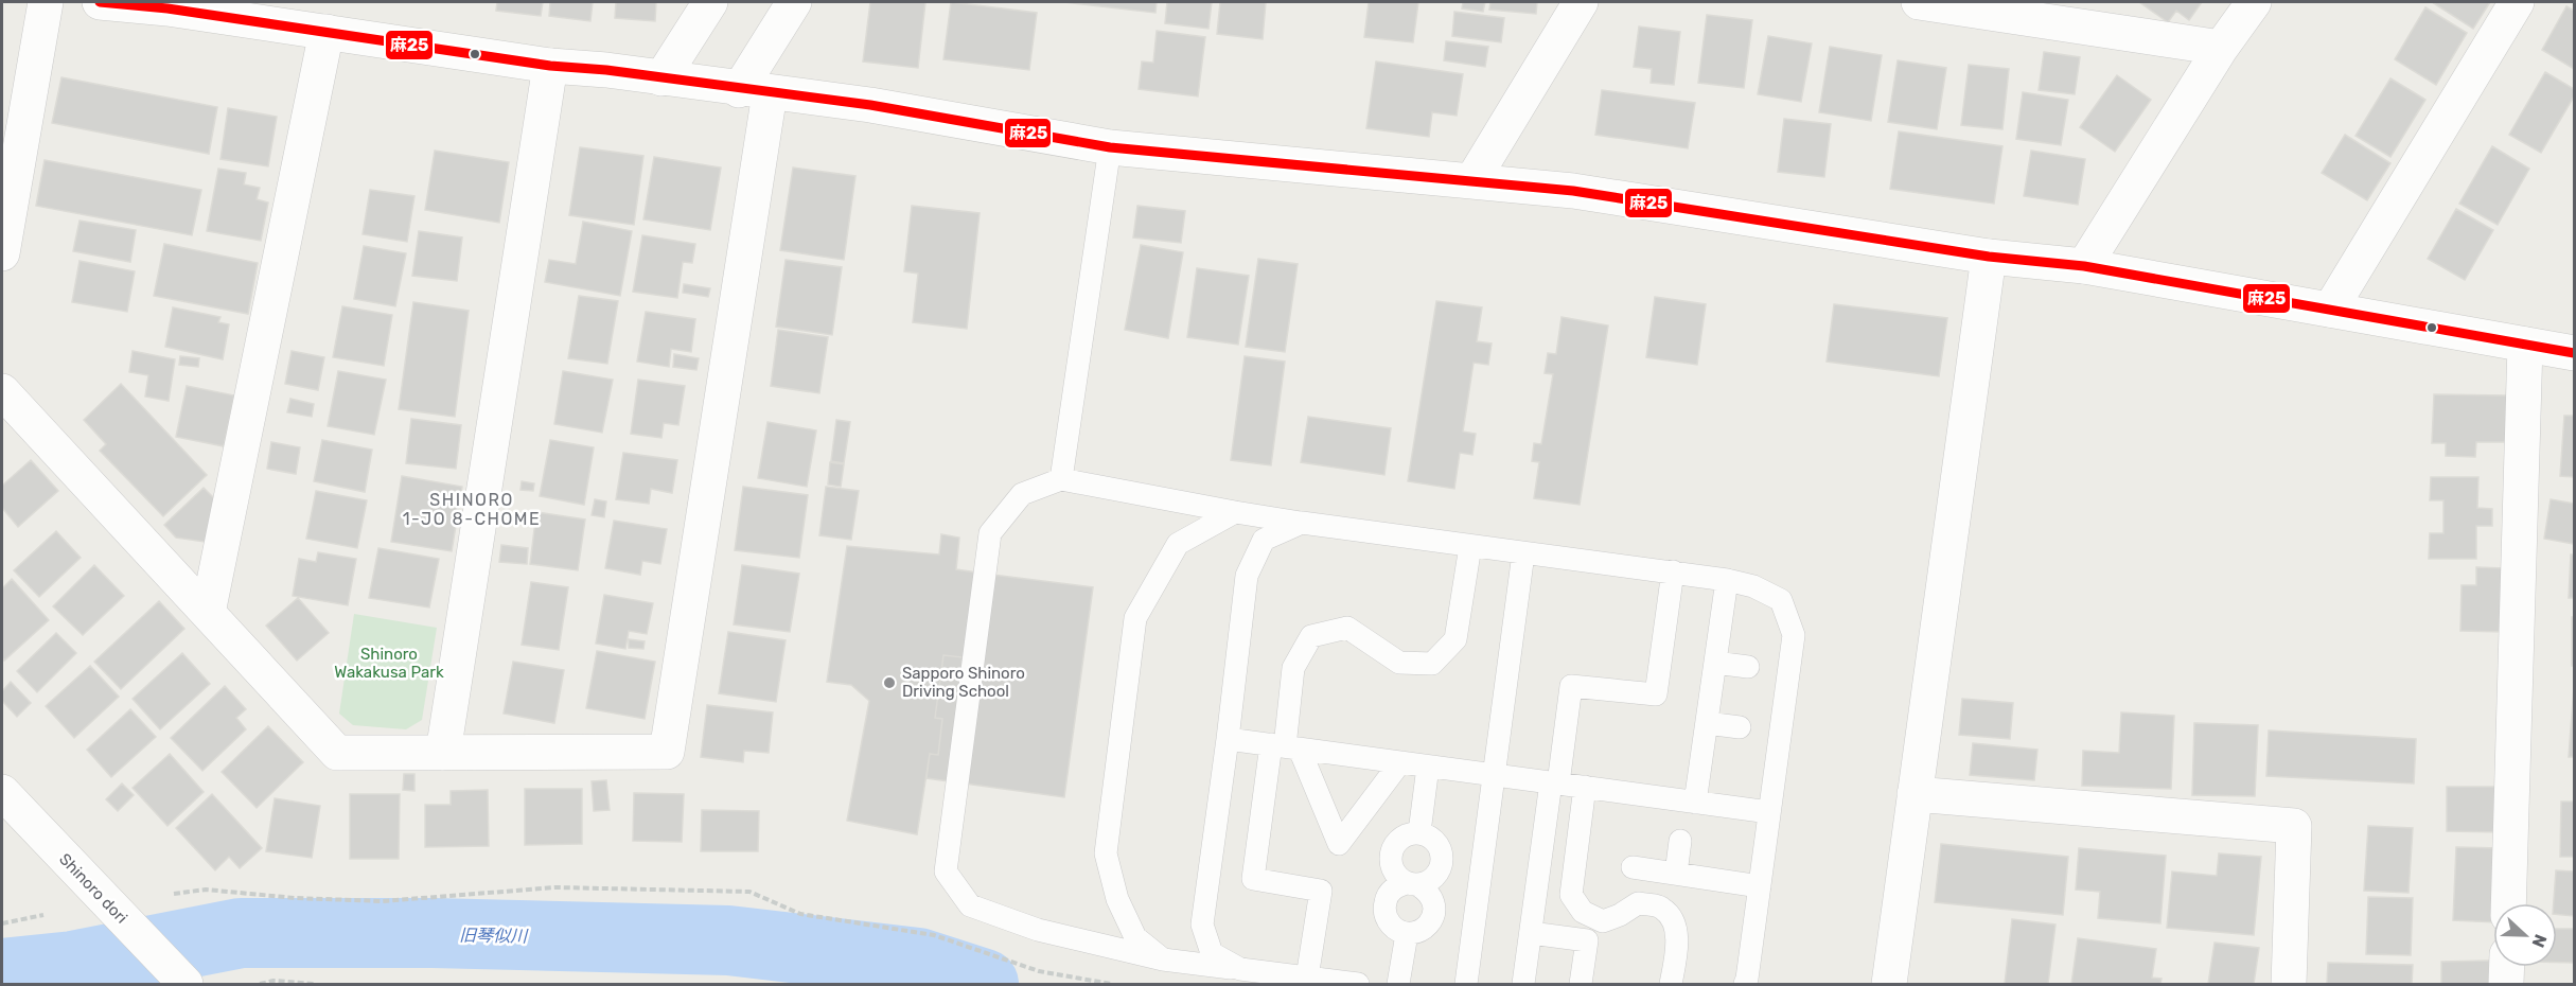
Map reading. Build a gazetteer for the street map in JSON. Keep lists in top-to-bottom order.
{
  "streets": {
    "street": ["Shinoro dori"]
  },
  "districts": ["SHINORO 1-JO 8-CHOME"],
  "water": ["旧琴似川"],
  "parks": ["Shinoro Wakakusa Park"],
  "places": ["Sapporo Shinoro Driving School"],
  "lines": ["transit line 麻25"],
  "north": "right"
}
